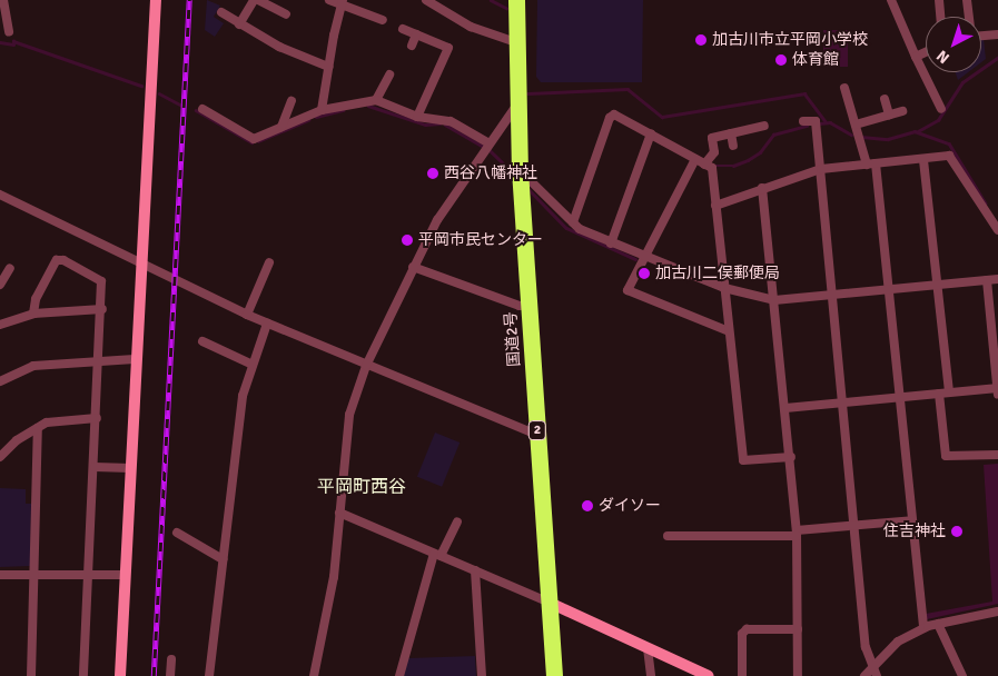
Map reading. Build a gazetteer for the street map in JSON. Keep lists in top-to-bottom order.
{
  "streets": {
    "highway": ["国道2号", "2"]
  },
  "districts": ["平岡町西谷"],
  "places": [
    "加古川市立平岡小学校",
    "体育館",
    "西谷八幡神社",
    "平岡市民センター",
    "加古川二俣郵便局",
    "ダイソー",
    "住吉神社"
  ],
  "north": "bottom left"
}
